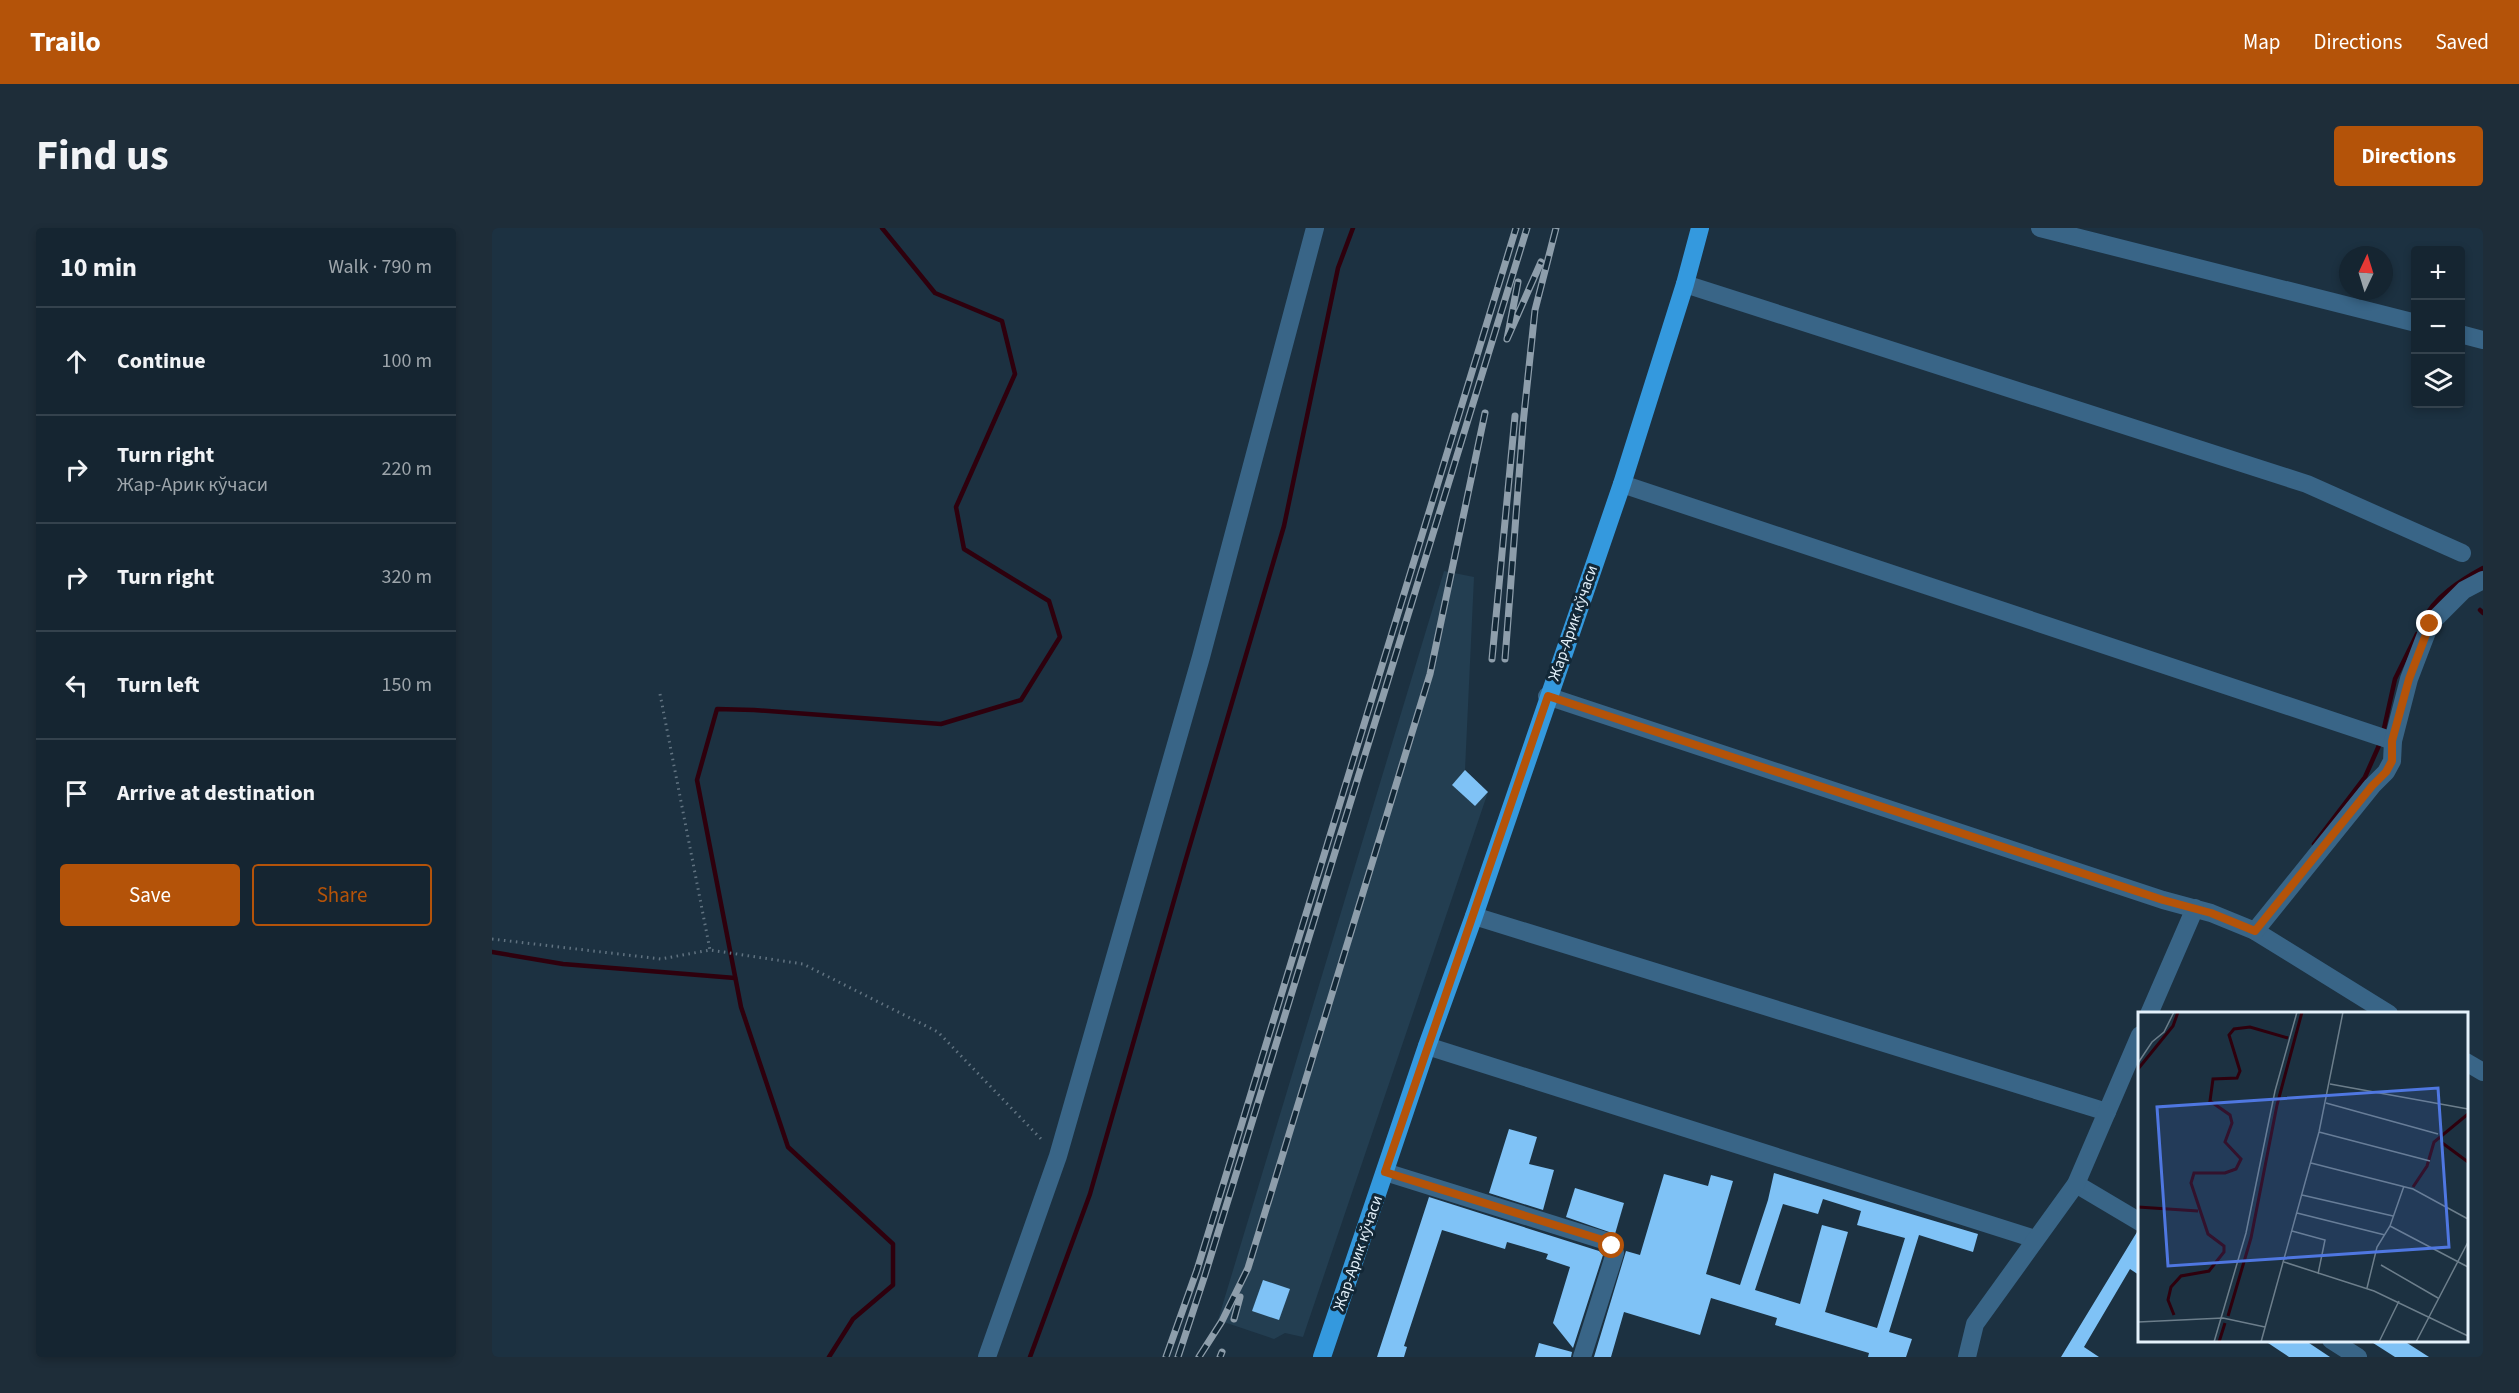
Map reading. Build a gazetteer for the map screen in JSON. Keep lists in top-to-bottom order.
{
  "streets": {
    "main road": ["Жар-Арик кўчаси"]
  },
  "north": "top",
  "page": {
    "header": "Trailo",
    "nav": ["Map", "Directions", "Saved"],
    "title": "Find us",
    "buttons": [
      "Directions",
      ["Save", "Share"]
    ],
    "heading": ["10 min", "Walk · 790 m"],
    "map_buttons": ["+", "−"],
    "list": [
      ["Continue", "100 m"],
      ["Turn right", "Жар-Арик кўчаси", "220 m"],
      ["Turn right", "320 m"],
      ["Turn left", "150 m"],
      "Arrive at destination"
    ]
  }
}
